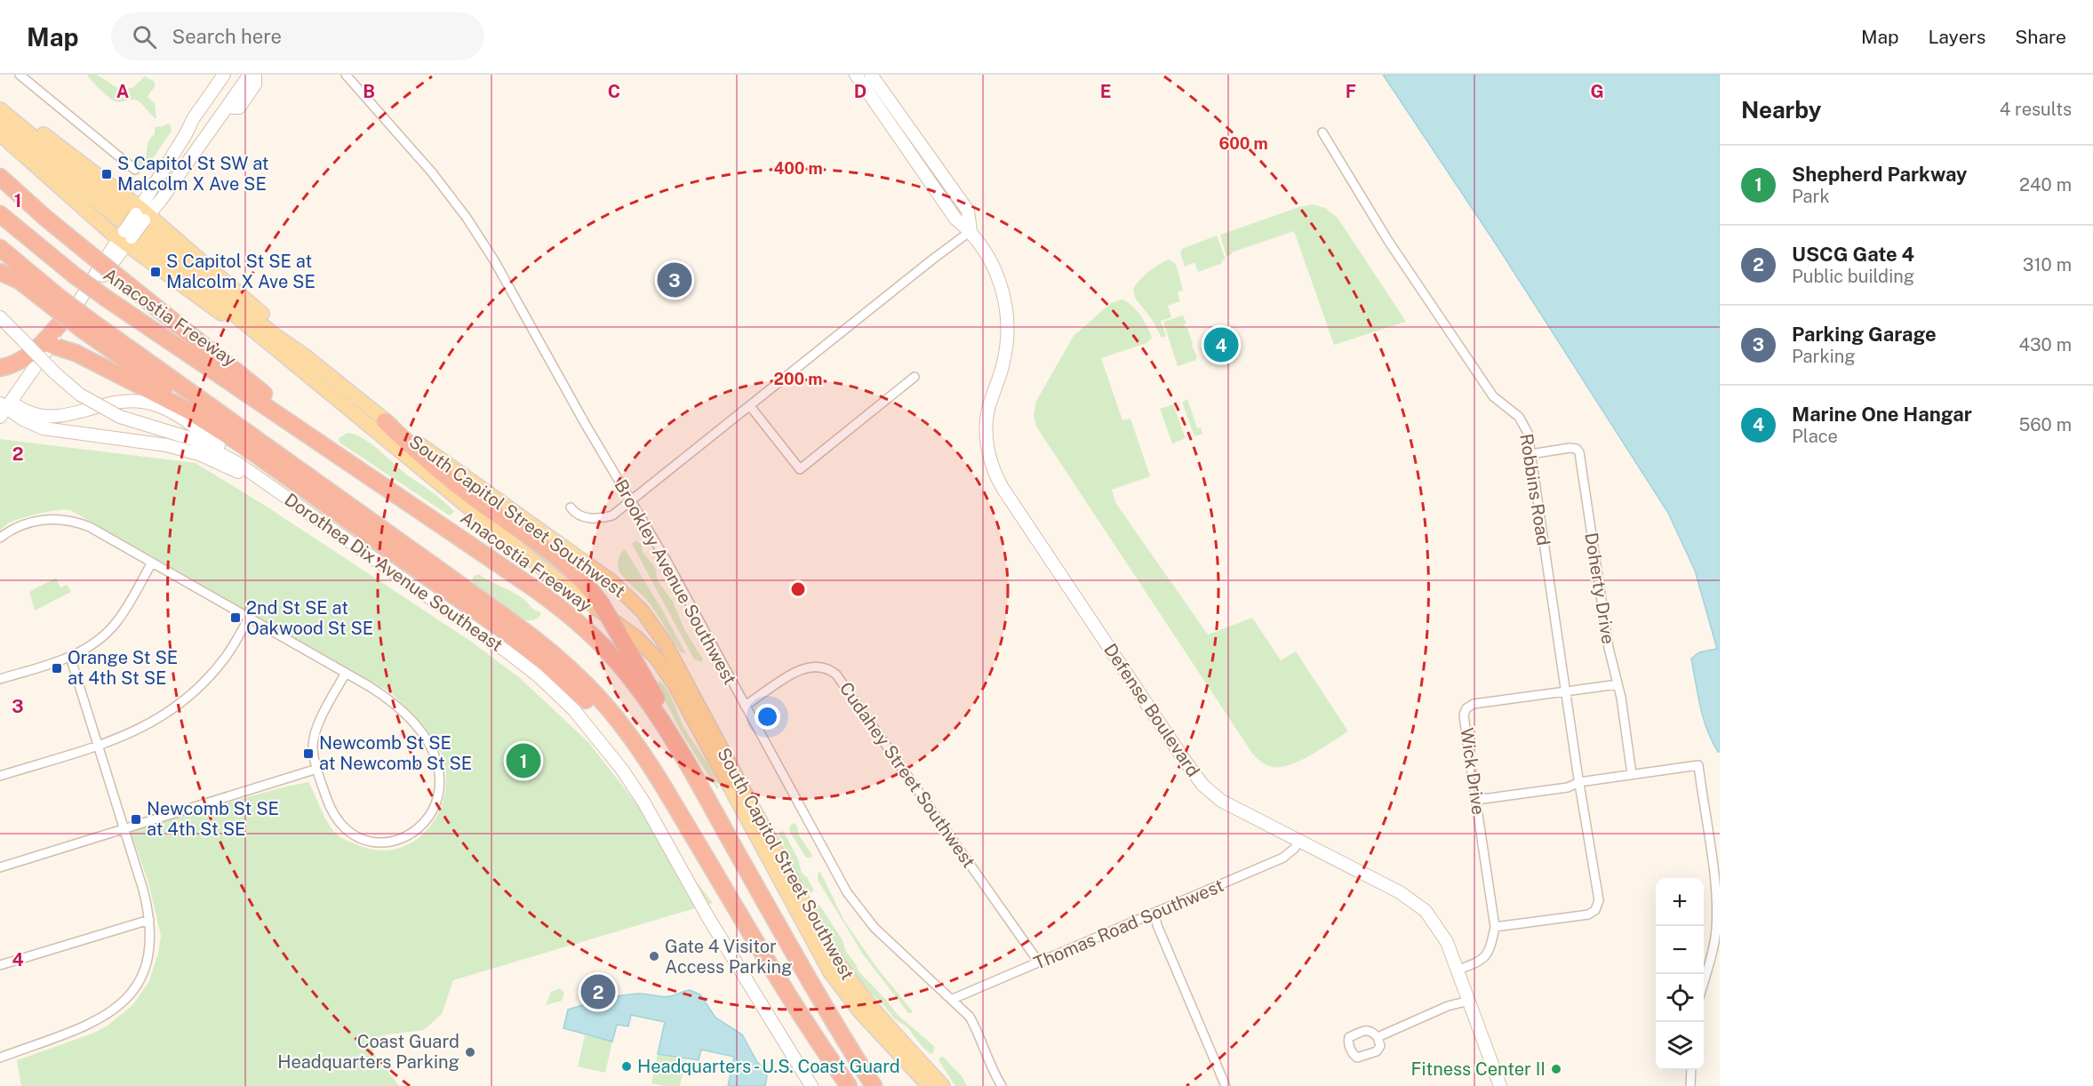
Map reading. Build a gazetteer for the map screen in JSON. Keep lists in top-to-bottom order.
{
  "streets": {
    "highway": ["Anacostia Freeway"],
    "main road": ["South Capitol Street Southwest"],
    "street": [
      "Robbins Road",
      "Dorothea Dix Avenue Southeast",
      "Brookley Avenue Southwest",
      "Doherty Drive",
      "Defense Boulevard",
      "Wick Drive",
      "Cudahey Street Southwest",
      "Thomas Road Southwest"
    ]
  },
  "crossings": [
    ["Robbins Road", "Doherty Drive"],
    ["Robbins Road", "Wick Drive"],
    ["Brookley Avenue Southwest", "Cudahey Street Southwest"],
    ["Brookley Avenue Southwest", "Thomas Road Southwest"],
    ["Doherty Drive", "Wick Drive"],
    ["Defense Boulevard", "Wick Drive"],
    ["Defense Boulevard", "Thomas Road Southwest"],
    ["Cudahey Street Southwest", "Thomas Road Southwest"]
  ],
  "places": {
    "transit": [
      "S Capitol St SW at Malcolm X Ave SE",
      "S Capitol St SE at Malcolm X Ave SE",
      "2nd St SE at Oakwood St SE",
      "Orange St SE at 4th St SE",
      "Newcomb St SE at Newcomb St SE",
      "Newcomb St SE at 4th St SE"
    ],
    "other": [
      "Gate 4 Visitor Access Parking",
      "Coast Guard Headquarters Parking",
      "Headquarters - U.S. Coast Guard",
      "Fitness Center II"
    ]
  },
  "page": {
    "header": "Map",
    "search": "Search here",
    "nav": ["Map", "Layers", "Share"],
    "heading": ["Nearby", "4 results"],
    "list": [
      {
        "mark": "1",
        "name": "Shepherd Parkway",
        "note": "Park",
        "value": "240 m"
      },
      {
        "mark": "2",
        "name": "USCG Gate 4",
        "note": "Public building",
        "value": "310 m"
      },
      {
        "mark": "3",
        "name": "Parking Garage",
        "note": "Parking",
        "value": "430 m"
      },
      {
        "mark": "4",
        "name": "Marine One Hangar",
        "note": "Place",
        "value": "560 m"
      }
    ],
    "pins": [
      "3",
      "4",
      "1",
      "2"
    ],
    "map_buttons": ["+", "−"]
  },
  "grid": {
    "columns": [
      "A",
      "B",
      "C",
      "D",
      "E",
      "F",
      "G"
    ],
    "rows": [
      "1",
      "2",
      "3",
      "4"
    ]
  },
  "rings": ["600 m", "400 m", "200 m"]
}
